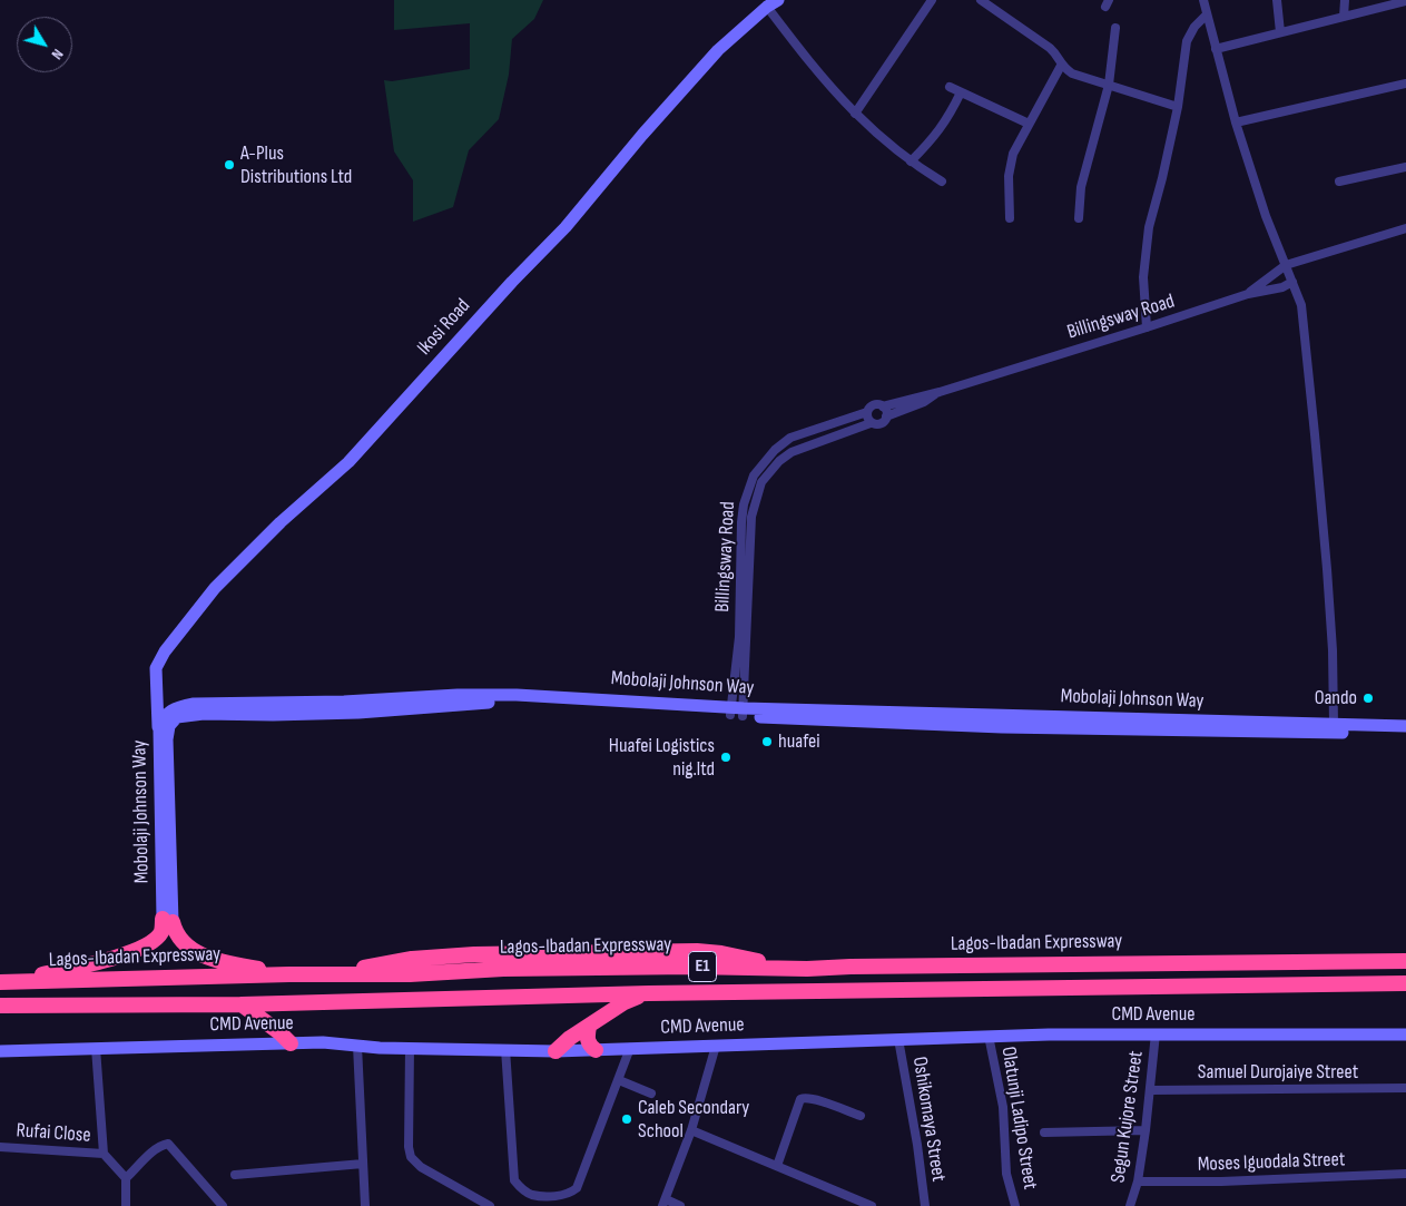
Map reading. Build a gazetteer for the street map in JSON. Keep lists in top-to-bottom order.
{
  "streets": {
    "highway": ["Lagos-Ibadan Expressway", "E1"],
    "street": [
      "Billingsway Road",
      "Ikosi Road",
      "Mobolaji Johnson Way",
      "CMD Avenue",
      "Samuel Durojaiye Street",
      "Segun Kujore Street",
      "Olatunji Ladipo Street",
      "Oshikomaya Street",
      "Rufai Close",
      "Moses Iguodala Street"
    ]
  },
  "crossings": [
    ["Billingsway Road", "Mobolaji Johnson Way"],
    ["Ikosi Road", "Mobolaji Johnson Way"],
    ["CMD Avenue", "Segun Kujore Street"],
    ["CMD Avenue", "Olatunji Ladipo Street"],
    ["CMD Avenue", "Oshikomaya Street"],
    ["Samuel Durojaiye Street", "Segun Kujore Street"],
    ["Segun Kujore Street", "Moses Iguodala Street"]
  ],
  "places": [
    "A-Plus Distributions Ltd",
    "Oando",
    "huafei",
    "Huafei Logistics nig.ltd",
    "Caleb Secondary School"
  ],
  "north": "bottom right"
}
